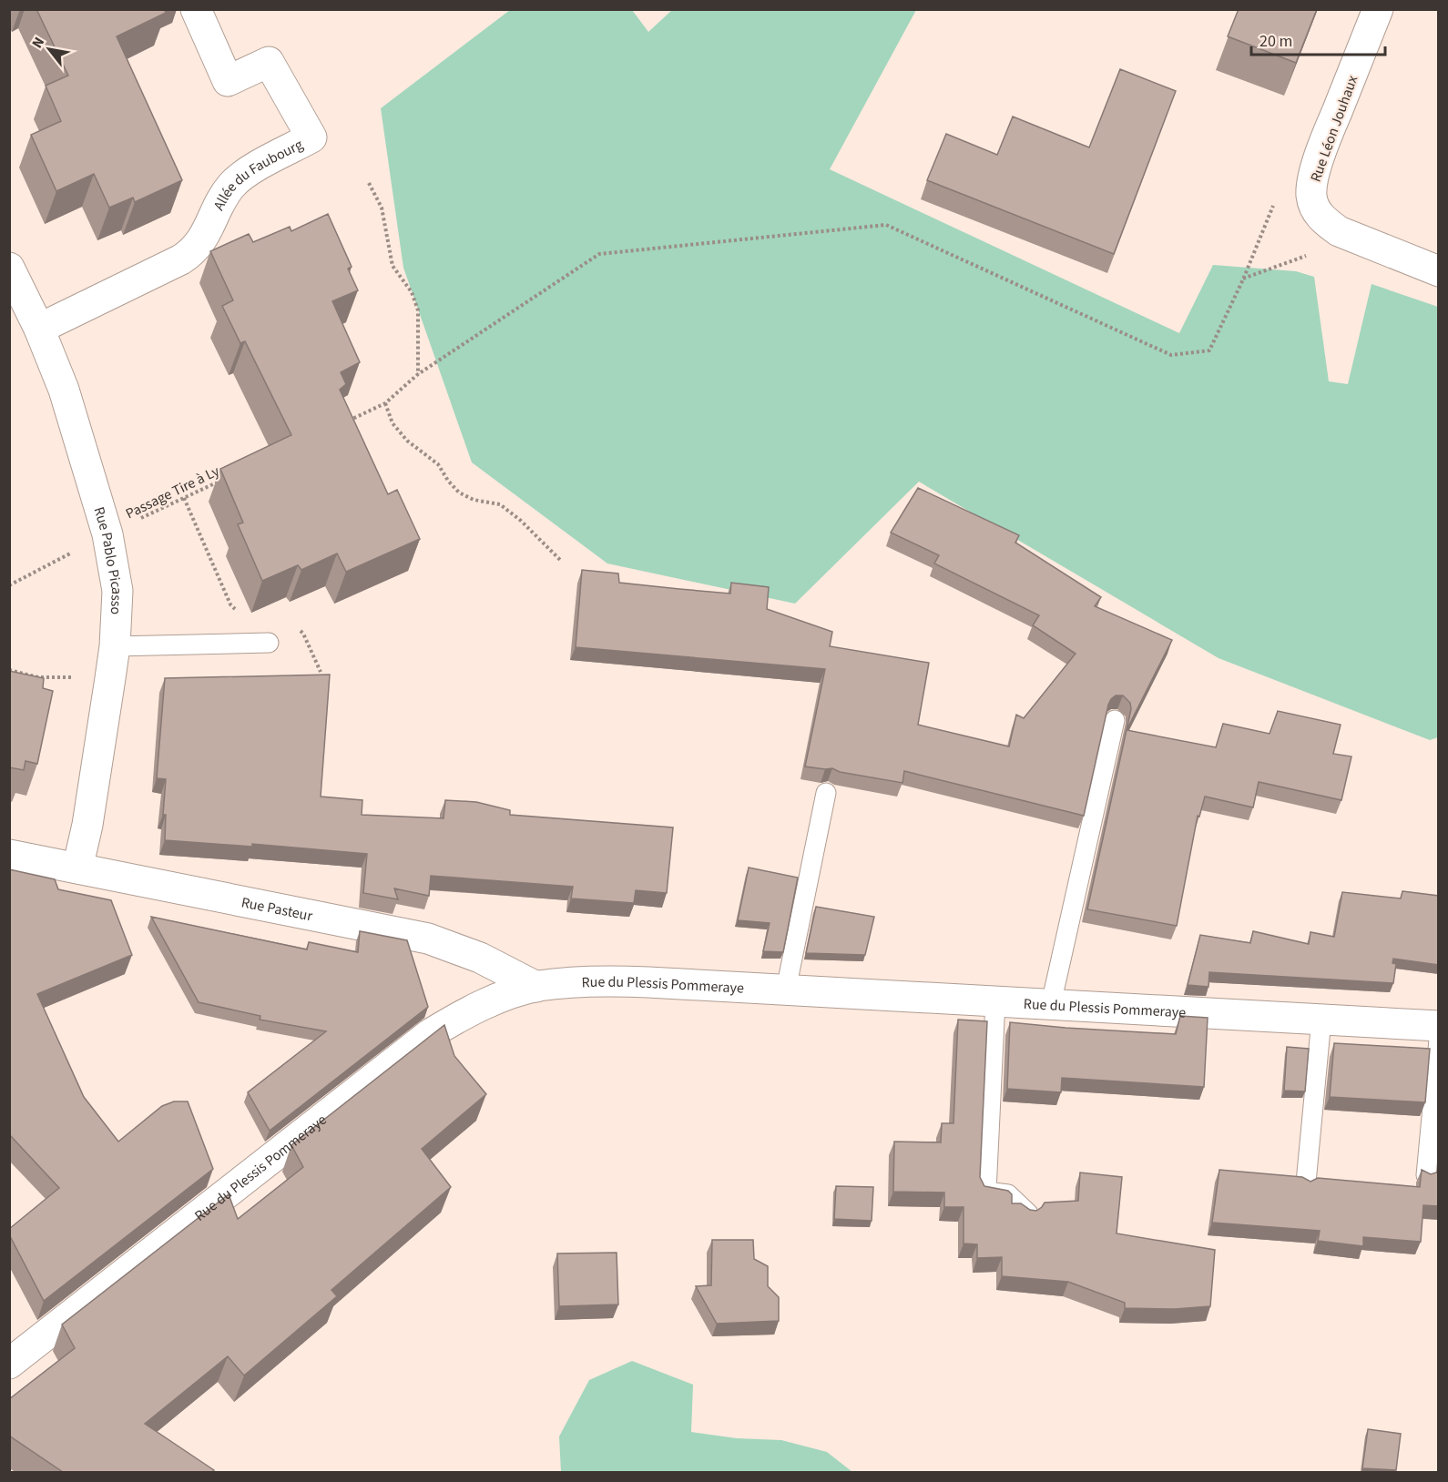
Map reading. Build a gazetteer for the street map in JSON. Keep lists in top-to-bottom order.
{
  "streets": {
    "street": [
      "Rue Léon Jouhaux",
      "Allée du Faubourg",
      "Rue Pablo Picasso",
      "Rue Pasteur",
      "Rue du Plessis Pommeraye"
    ],
    "path": ["Passage Tire à Ly"]
  },
  "crossings": [
    ["Allée du Faubourg", "Rue Pablo Picasso"],
    ["Passage Tire à Ly", "Rue Pablo Picasso"],
    ["Rue Pablo Picasso", "Rue Pasteur"],
    ["Rue Pasteur", "Rue du Plessis Pommeraye"]
  ],
  "scale_bar": "20 m",
  "north": "top left"
}
